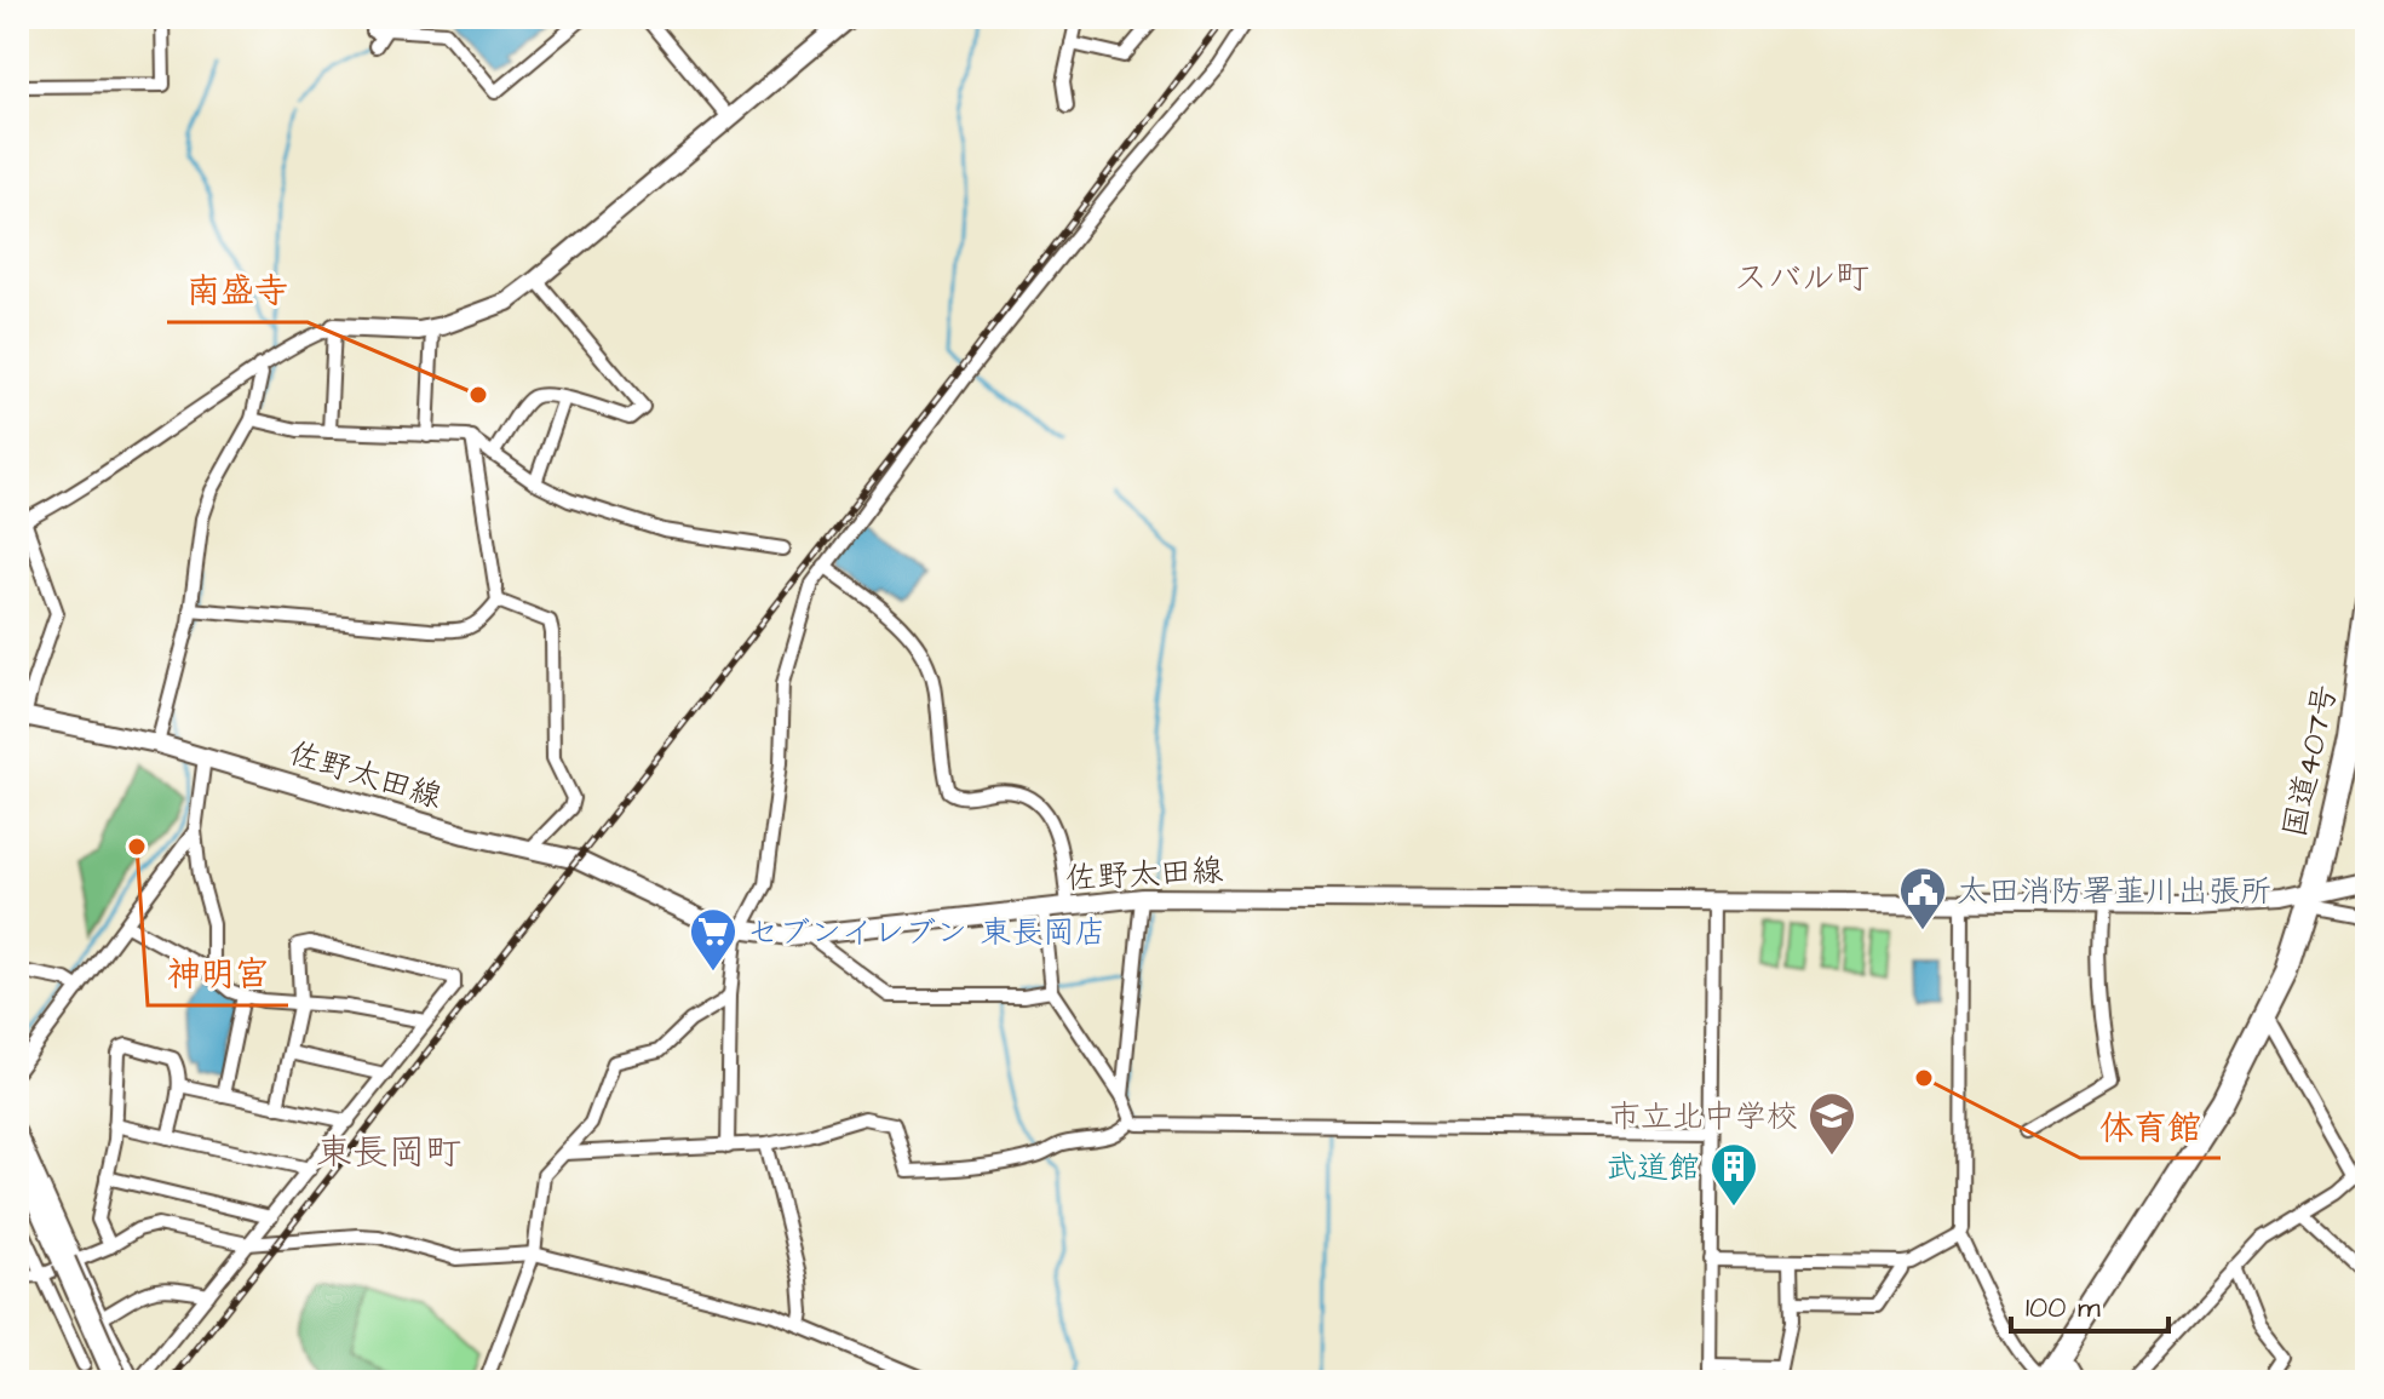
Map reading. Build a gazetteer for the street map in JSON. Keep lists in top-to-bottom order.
{
  "streets": {
    "highway": ["国道407号"],
    "main road": ["佐野太田線"]
  },
  "crossings": [
    ["国道407号", "佐野太田線"]
  ],
  "districts": ["スバル町", "東長岡町"],
  "places": {
    "other": ["南盛寺", "神明宮", "体育館"],
    "public building": ["太田消防署韮川出張所"],
    "supermarket": ["セブンイレブン 東長岡店"],
    "school or university": ["市立北中学校"],
    "building": ["武道館"]
  },
  "scale_bar": "100 m"
}
